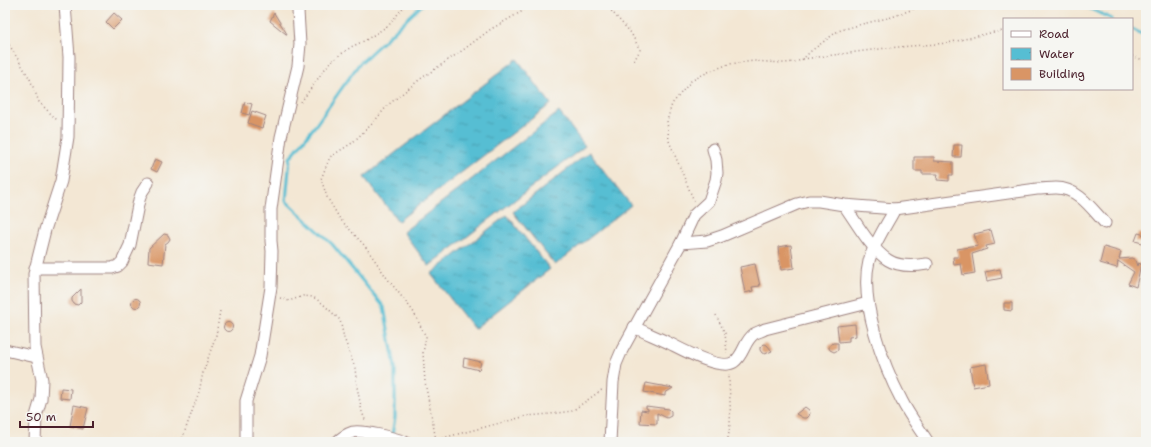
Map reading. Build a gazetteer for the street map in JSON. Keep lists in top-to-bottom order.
{
  "legend": ["Road", "Water", "Building"],
  "scale_bar": "50 m"
}
